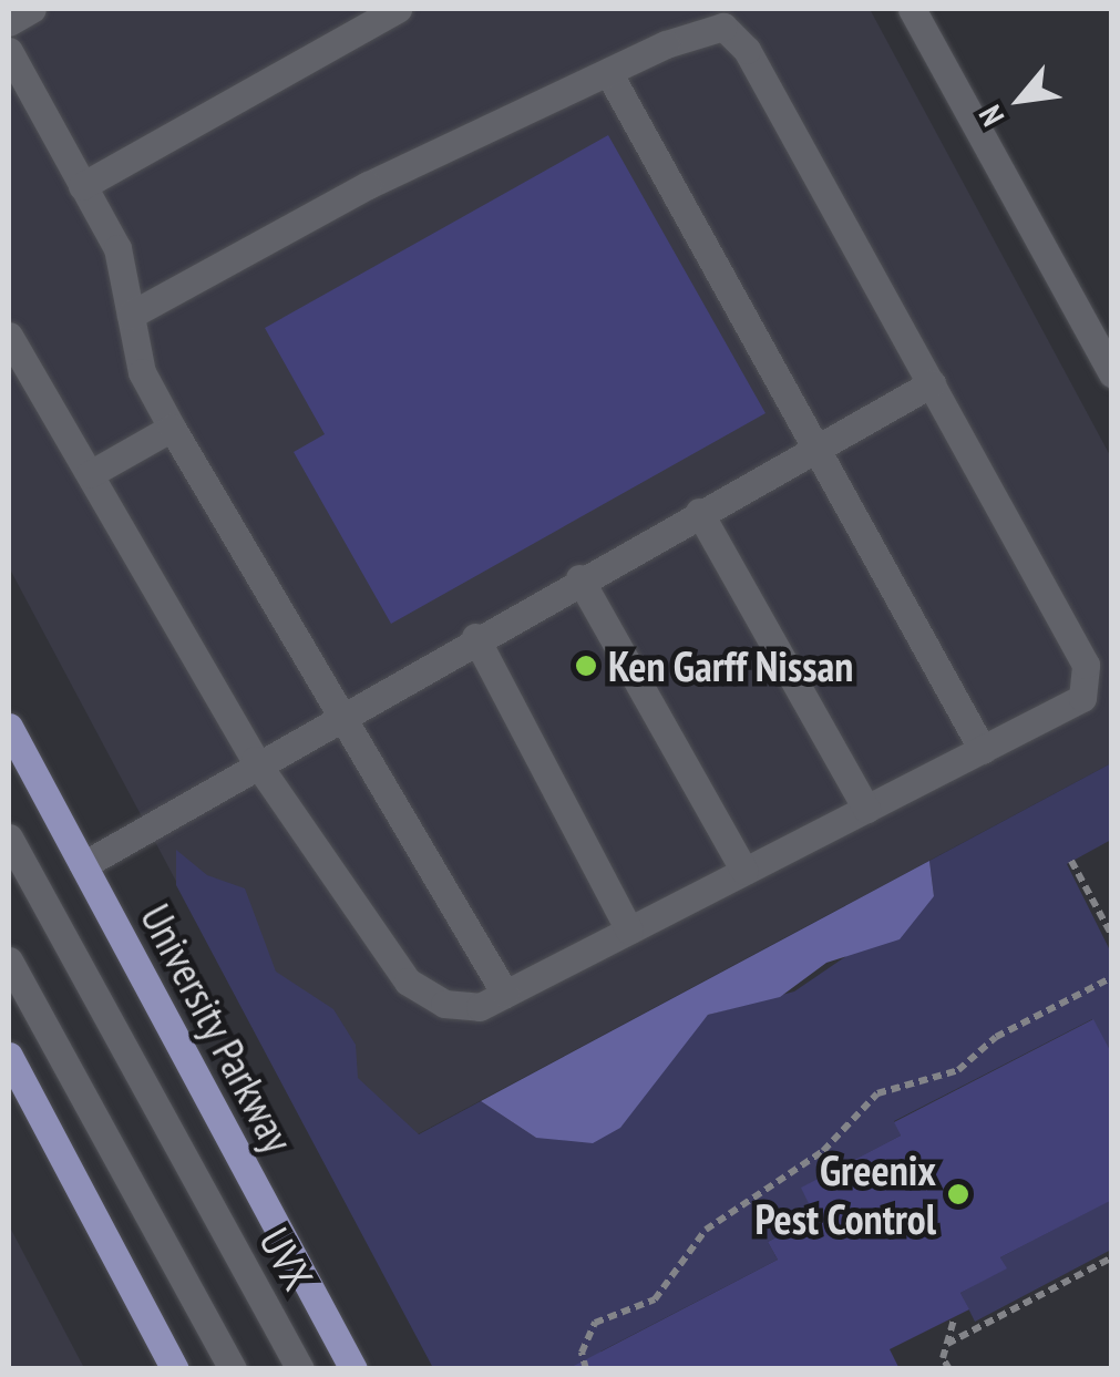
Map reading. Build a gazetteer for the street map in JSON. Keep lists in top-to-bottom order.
{
  "streets": {
    "main road": ["University Parkway"],
    "street": ["UVX"]
  },
  "places": ["Ken Garff Nissan", "Greenix Pest Control"],
  "north": "bottom left"
}
